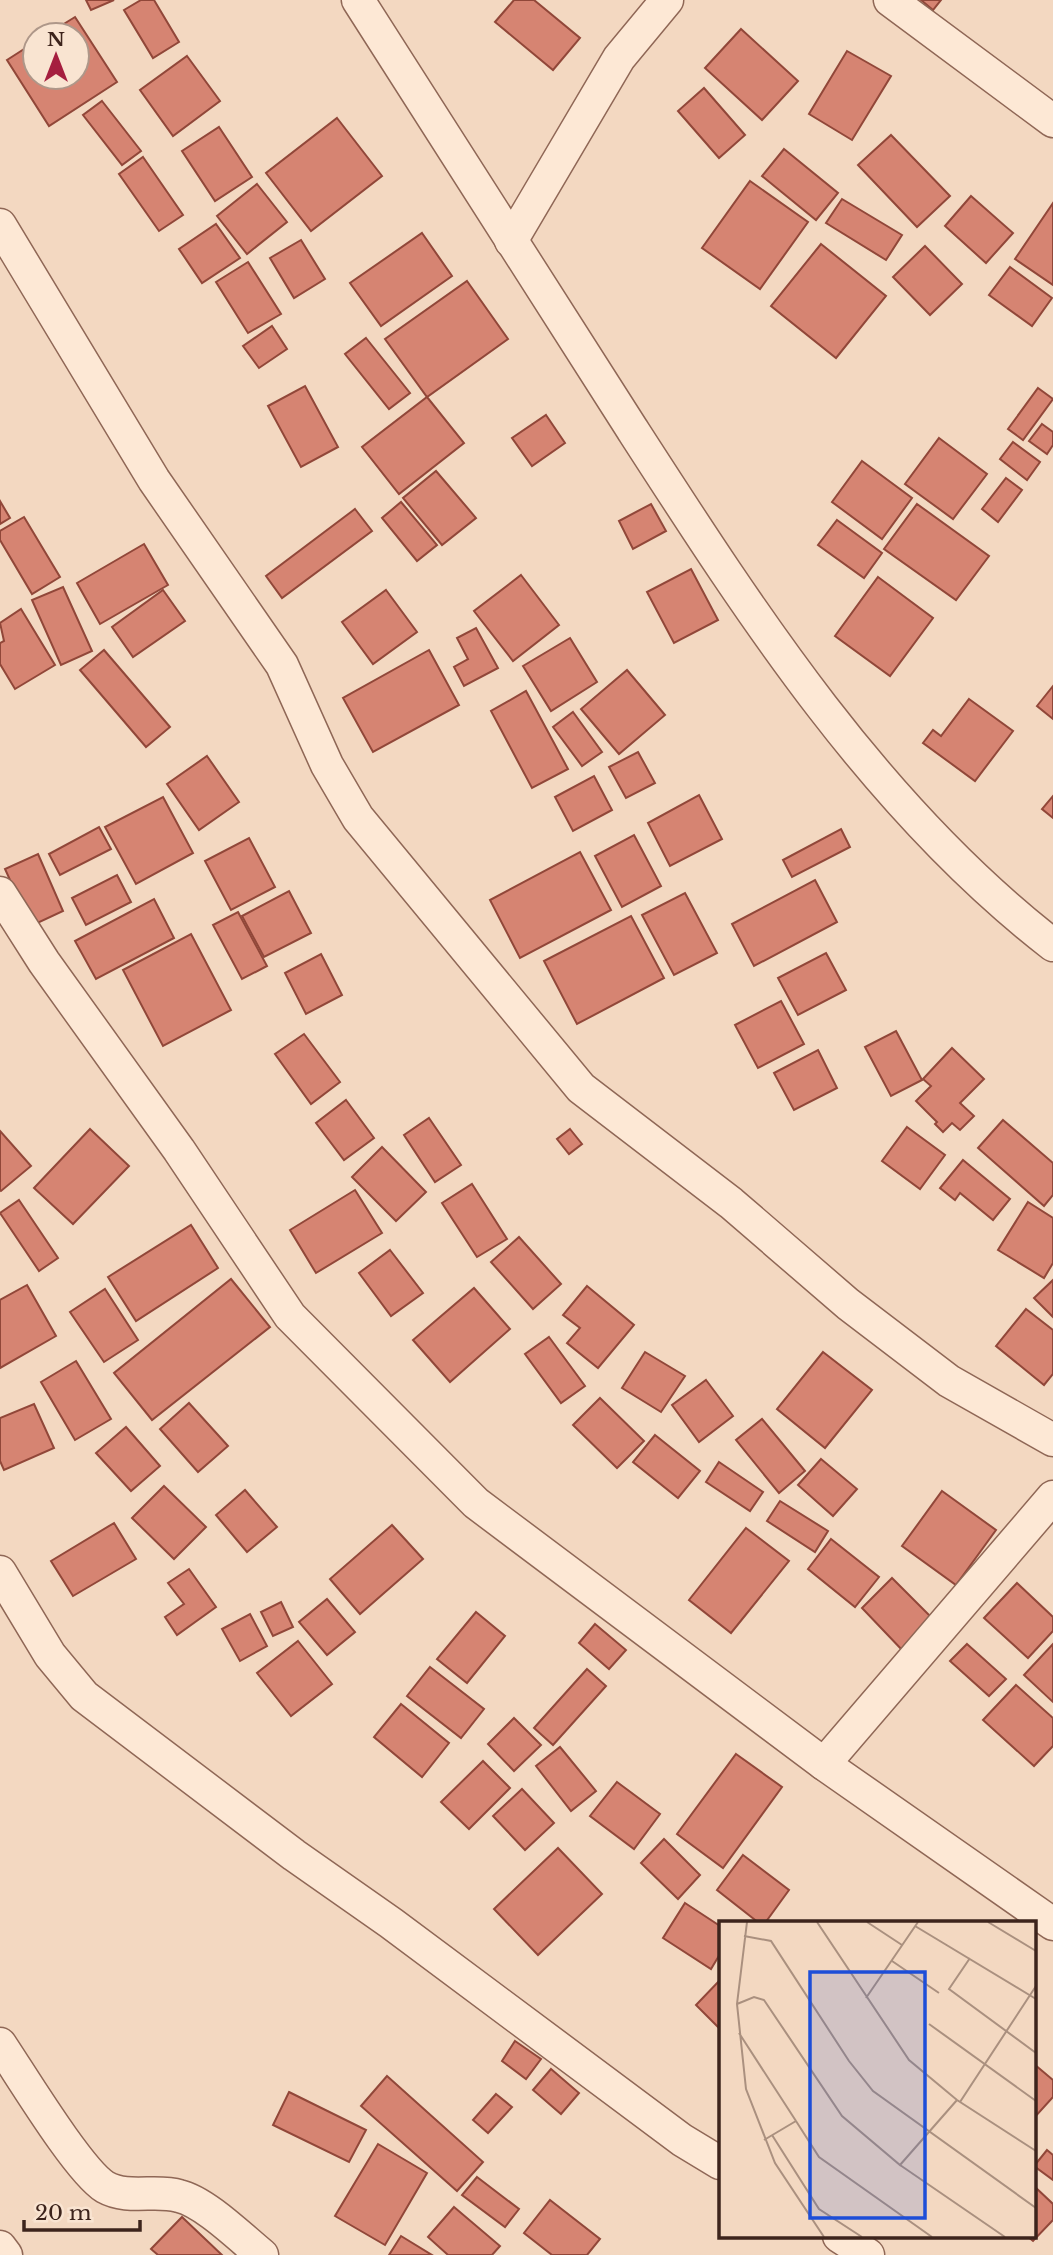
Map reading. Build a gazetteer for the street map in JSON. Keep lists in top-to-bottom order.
{
  "scale_bar": "20 m",
  "north": "top"
}
